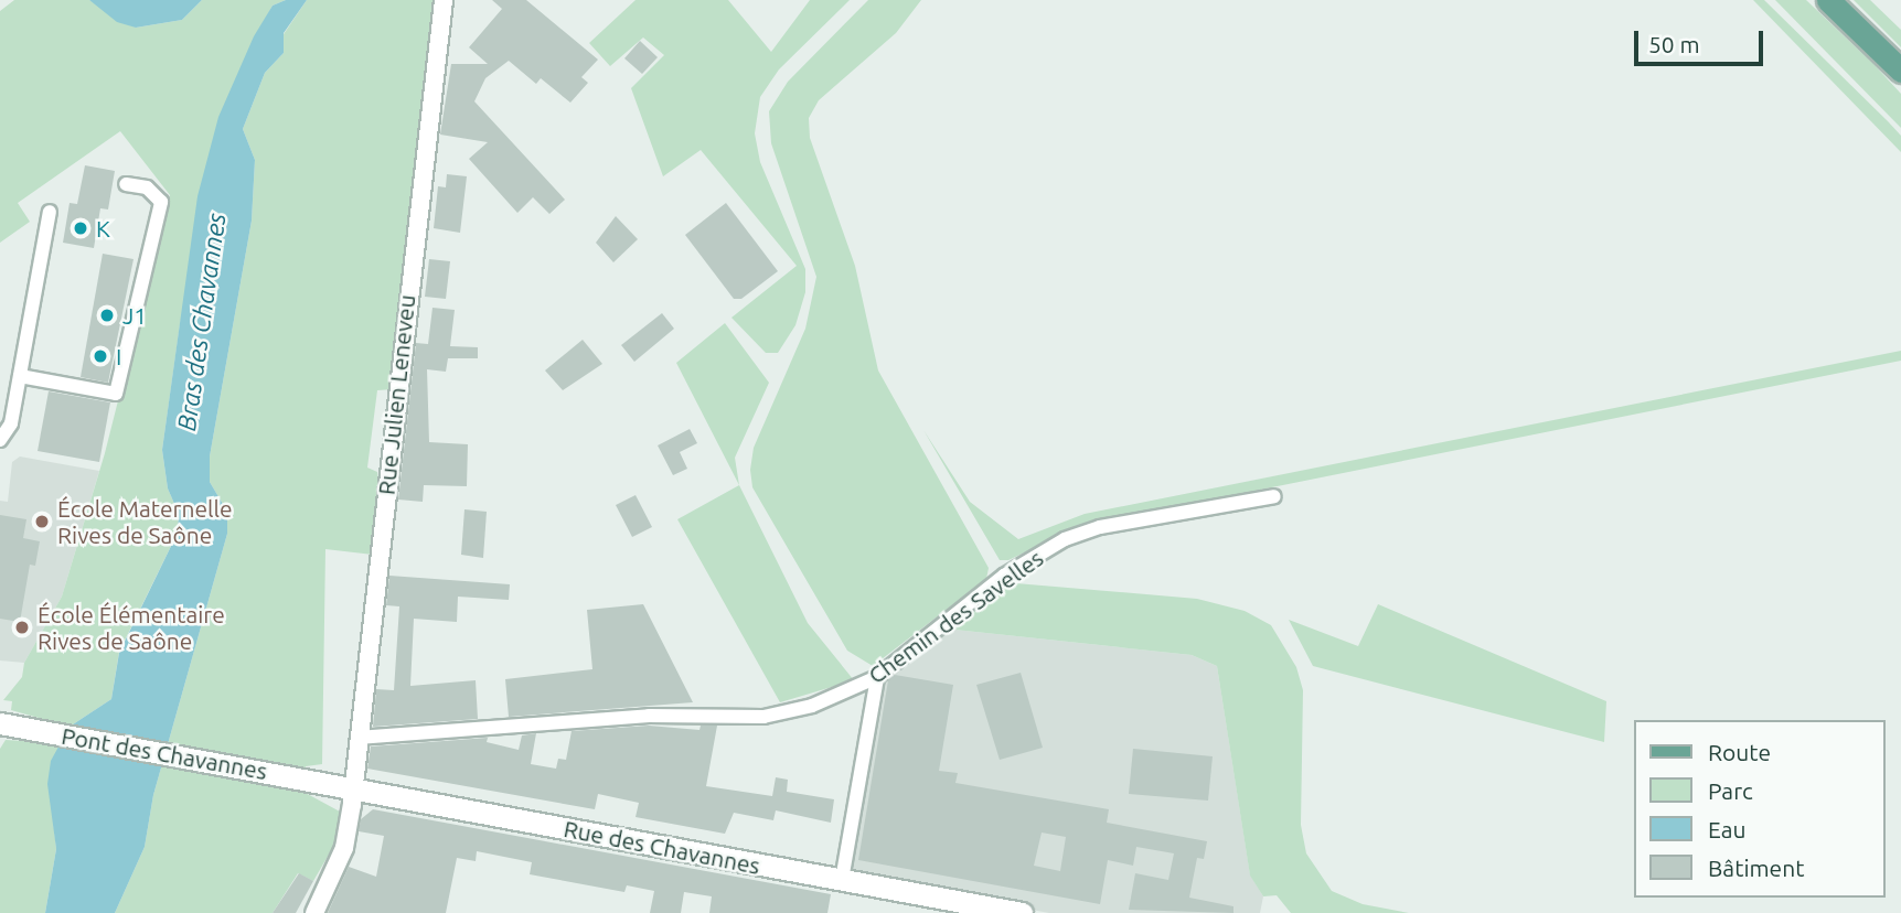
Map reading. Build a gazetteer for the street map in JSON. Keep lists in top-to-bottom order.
{
  "streets": {
    "main road": ["Pont des Chavannes", "Rue des Chavannes"],
    "street": ["Rue Julien Leneveu", "Chemin des Savelles"]
  },
  "crossings": [
    ["Rue Julien Leneveu", "Chemin des Savelles"],
    ["Rue Julien Leneveu", "Rue des Chavannes"],
    ["Pont des Chavannes", "Rue des Chavannes"]
  ],
  "water": ["Bras des Chavannes"],
  "places": [
    "K",
    "J1",
    "I",
    "École Maternelle Rives de Saône",
    "École Élémentaire Rives de Saône"
  ],
  "legend": [
    "Route",
    "Parc",
    "Eau",
    "Bâtiment"
  ],
  "scale_bar": "50 m"
}
